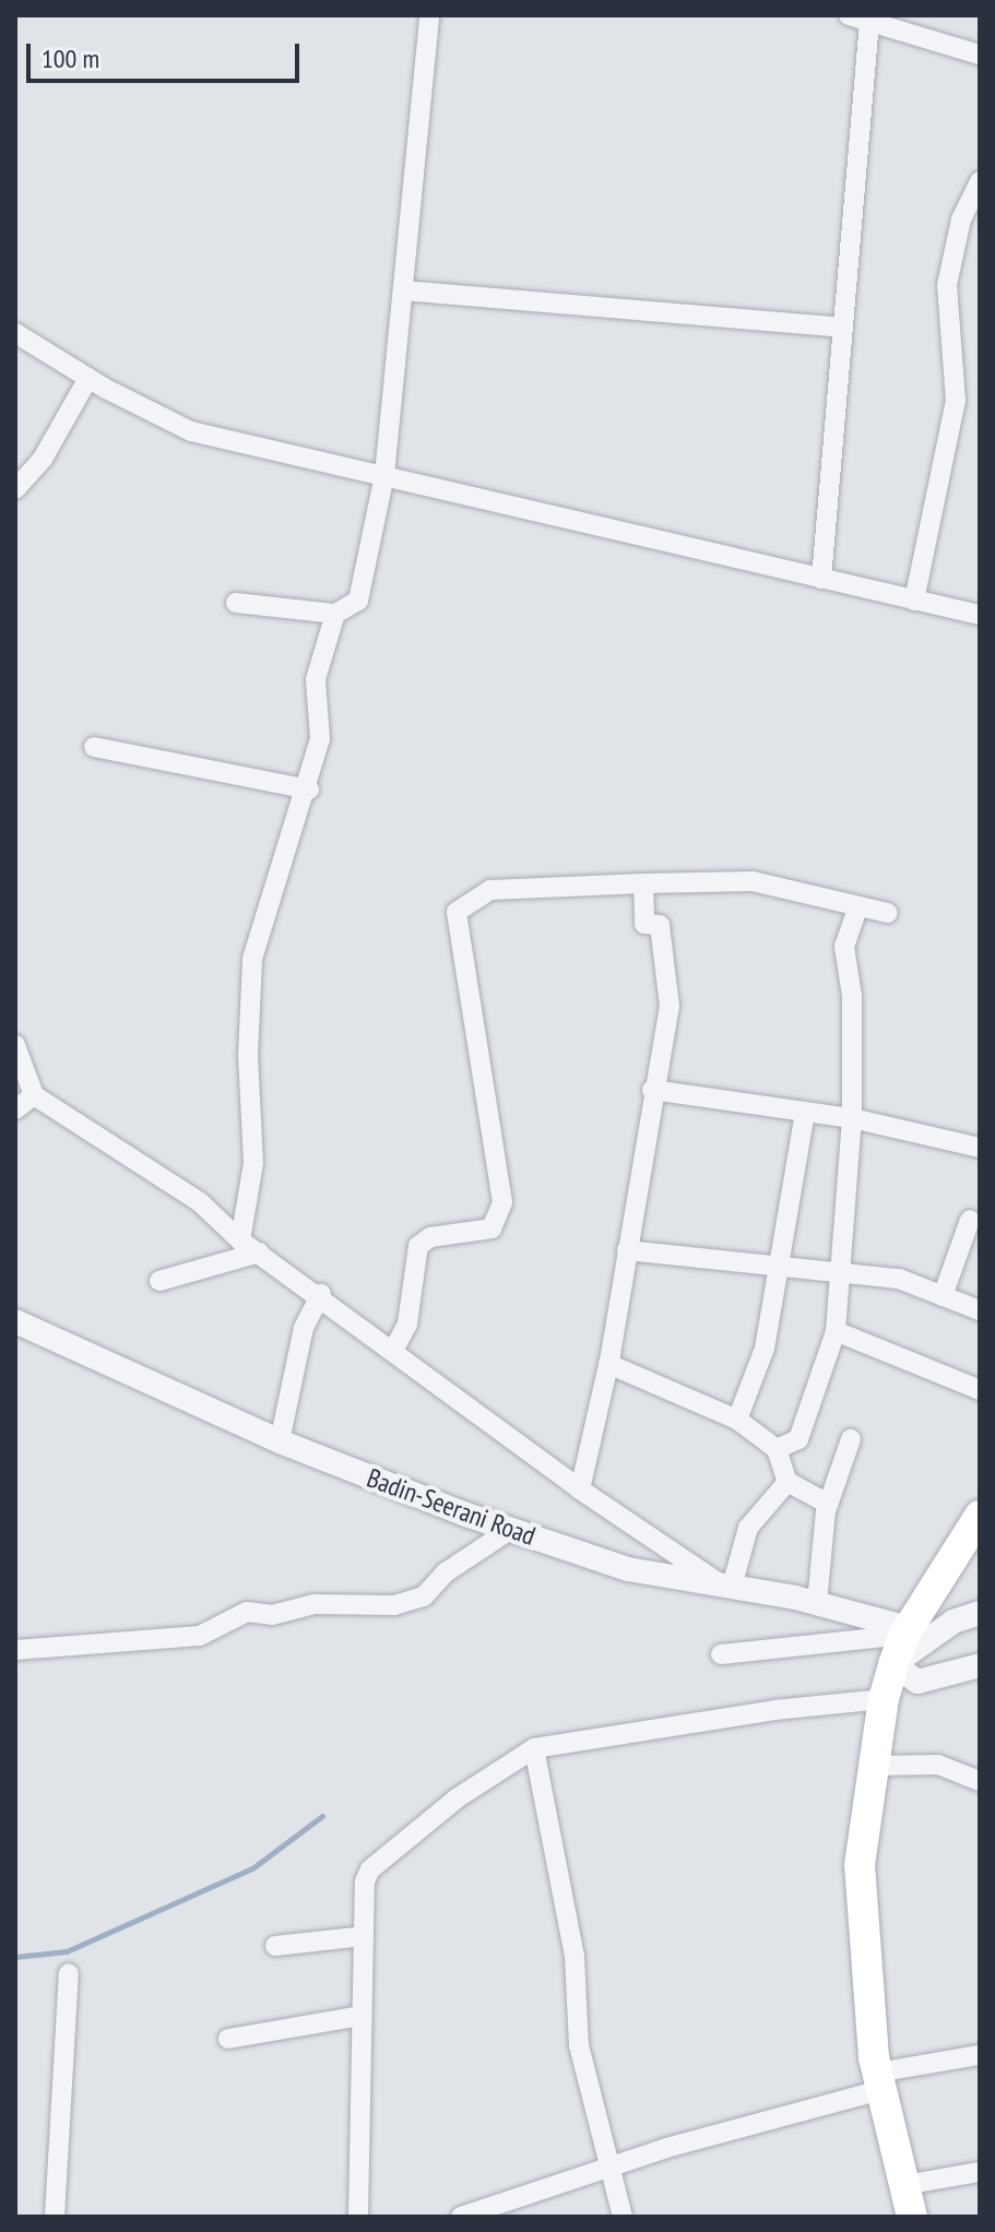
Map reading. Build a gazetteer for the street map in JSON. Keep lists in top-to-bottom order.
{
  "streets": {
    "street": ["Badin-Seerani Road"]
  },
  "scale_bar": "100 m"
}
